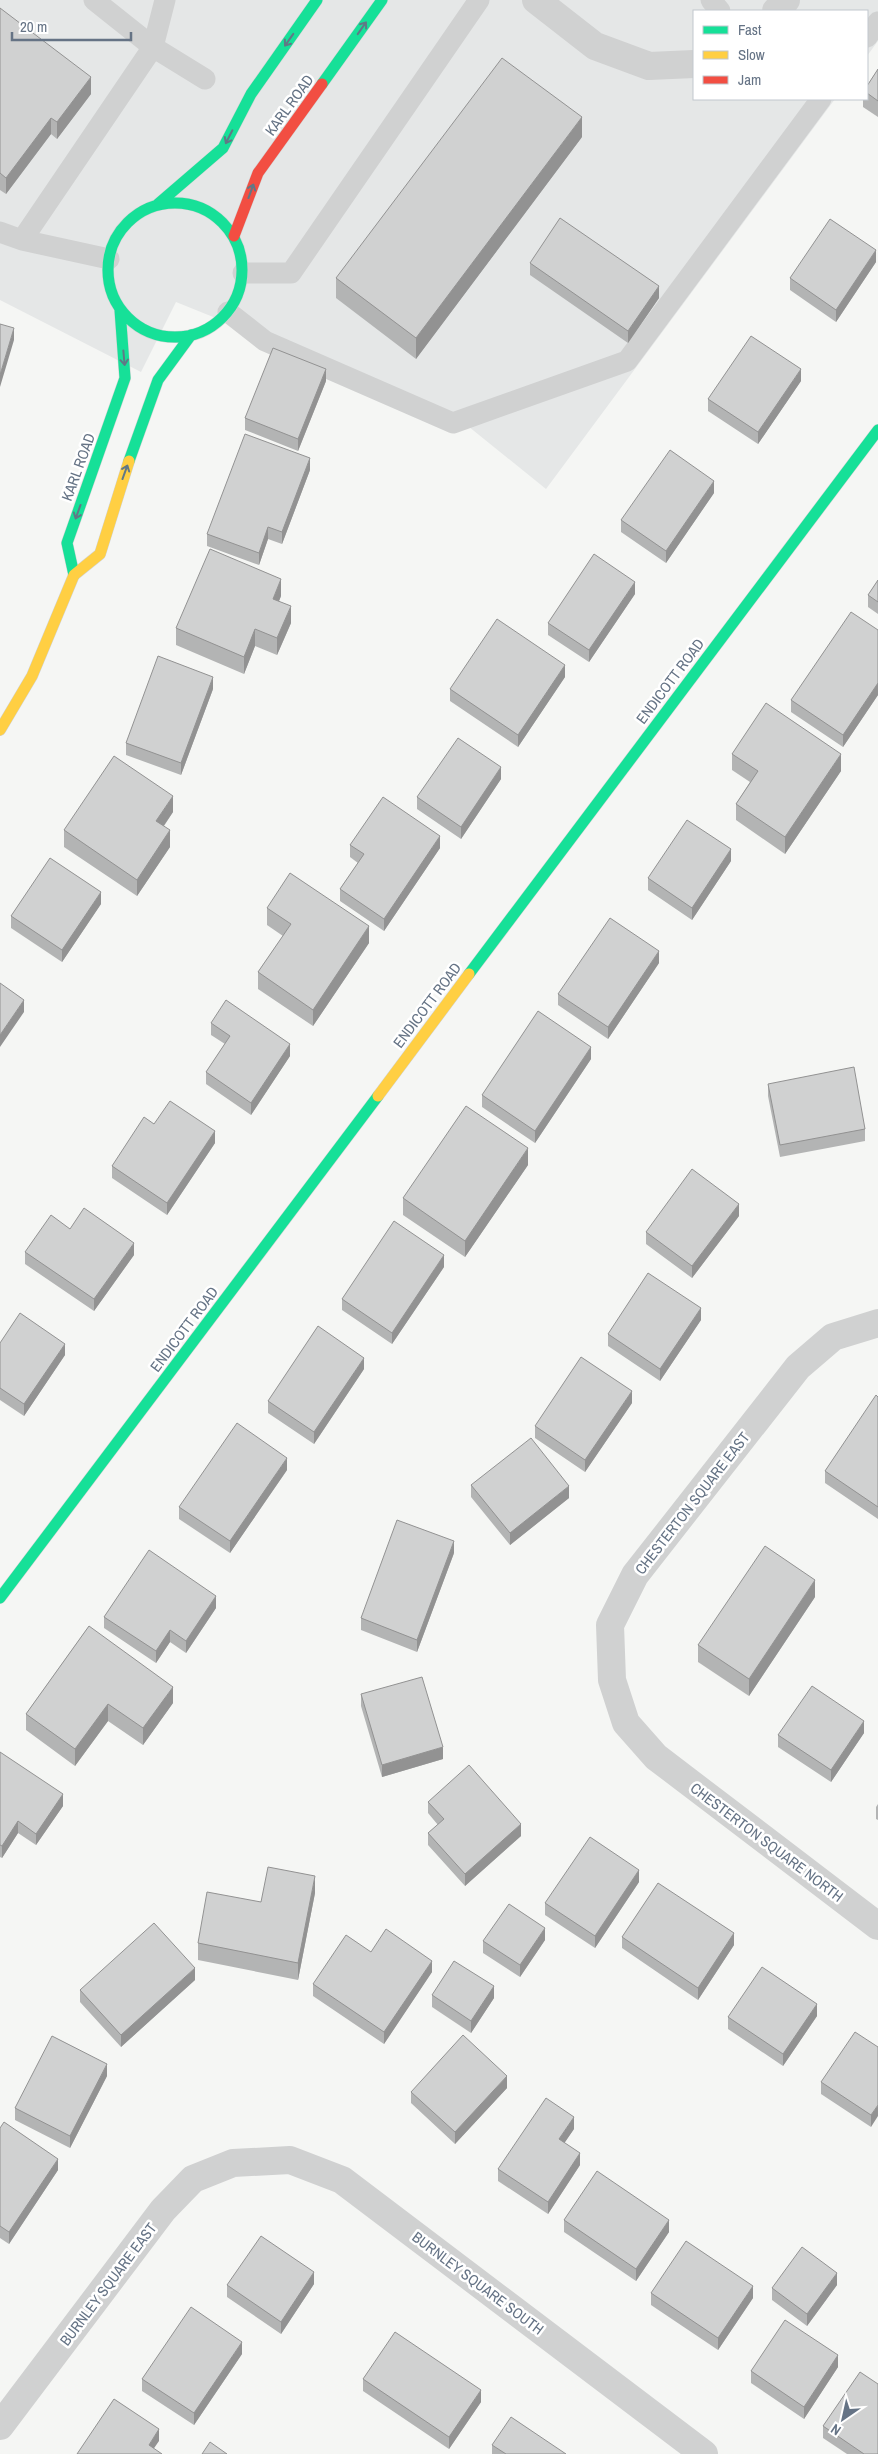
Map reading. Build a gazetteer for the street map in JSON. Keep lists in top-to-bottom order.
{
  "streets": {
    "street": [
      "KARL ROAD",
      "ENDICOTT ROAD",
      "CHESTERTON SQUARE EAST",
      "CHESTERTON SQUARE NORTH",
      "BURNLEY SQUARE SOUTH",
      "BURNLEY SQUARE EAST"
    ]
  },
  "crossings": [
    ["CHESTERTON SQUARE EAST", "CHESTERTON SQUARE NORTH"],
    ["BURNLEY SQUARE SOUTH", "BURNLEY SQUARE EAST"]
  ],
  "legend": ["Fast", "Slow", "Jam"],
  "scale_bar": "20 m",
  "north": "bottom left"
}
